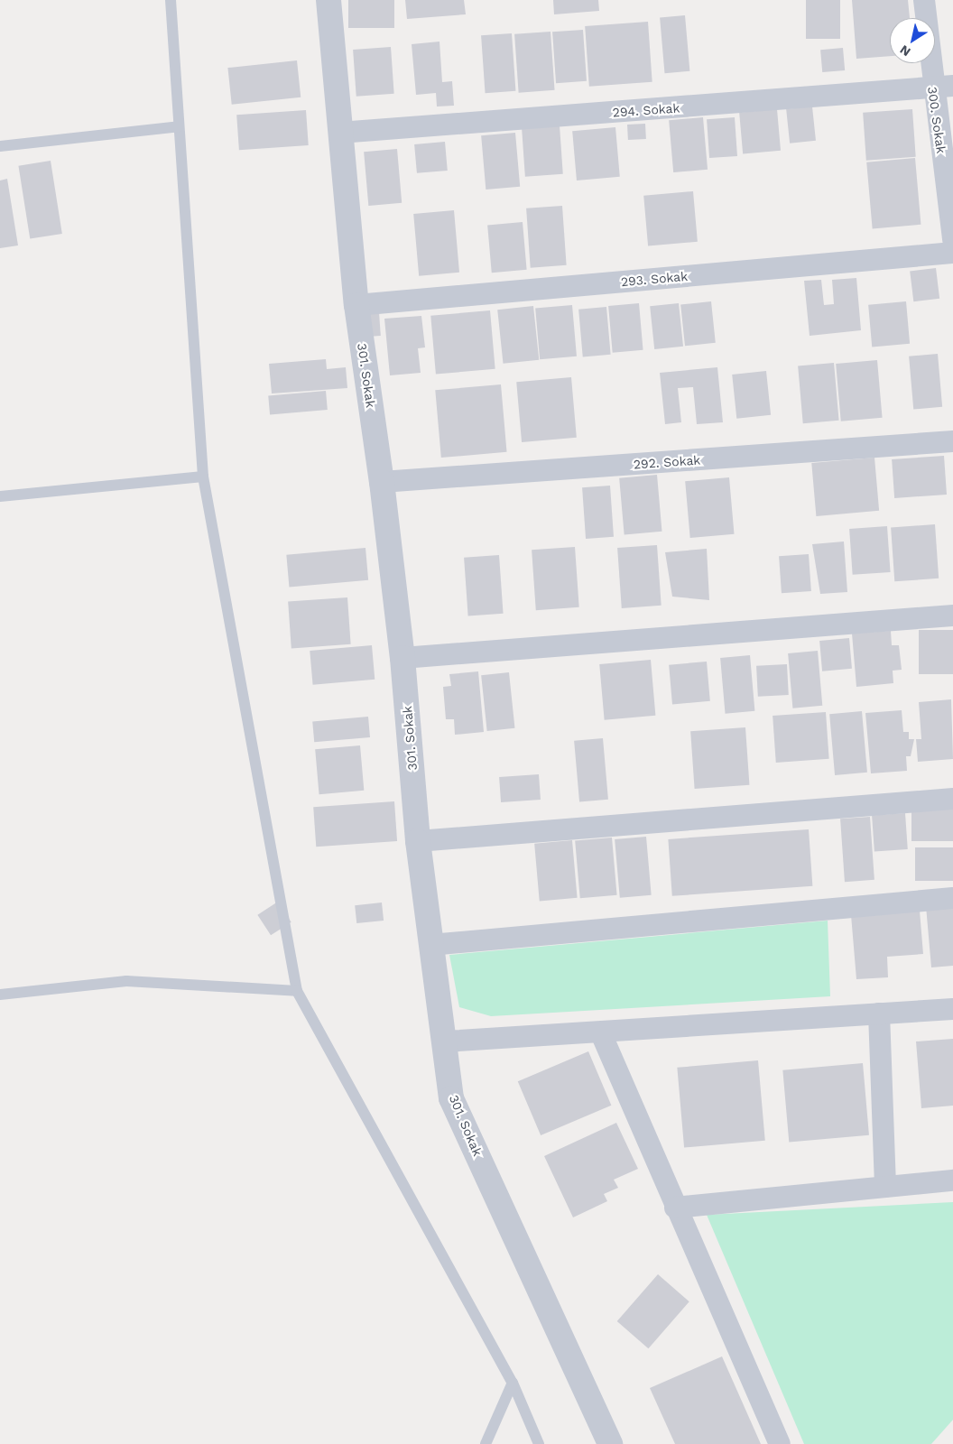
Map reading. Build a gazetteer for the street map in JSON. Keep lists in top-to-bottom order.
{
  "streets": {
    "street": [
      "294. Sokak",
      "300. Sokak",
      "293. Sokak",
      "301. Sokak",
      "292. Sokak"
    ]
  },
  "crossings": [
    ["294. Sokak", "300. Sokak"],
    ["294. Sokak", "301. Sokak"],
    ["293. Sokak", "301. Sokak"],
    ["301. Sokak", "292. Sokak"]
  ],
  "north": "bottom left"
}
